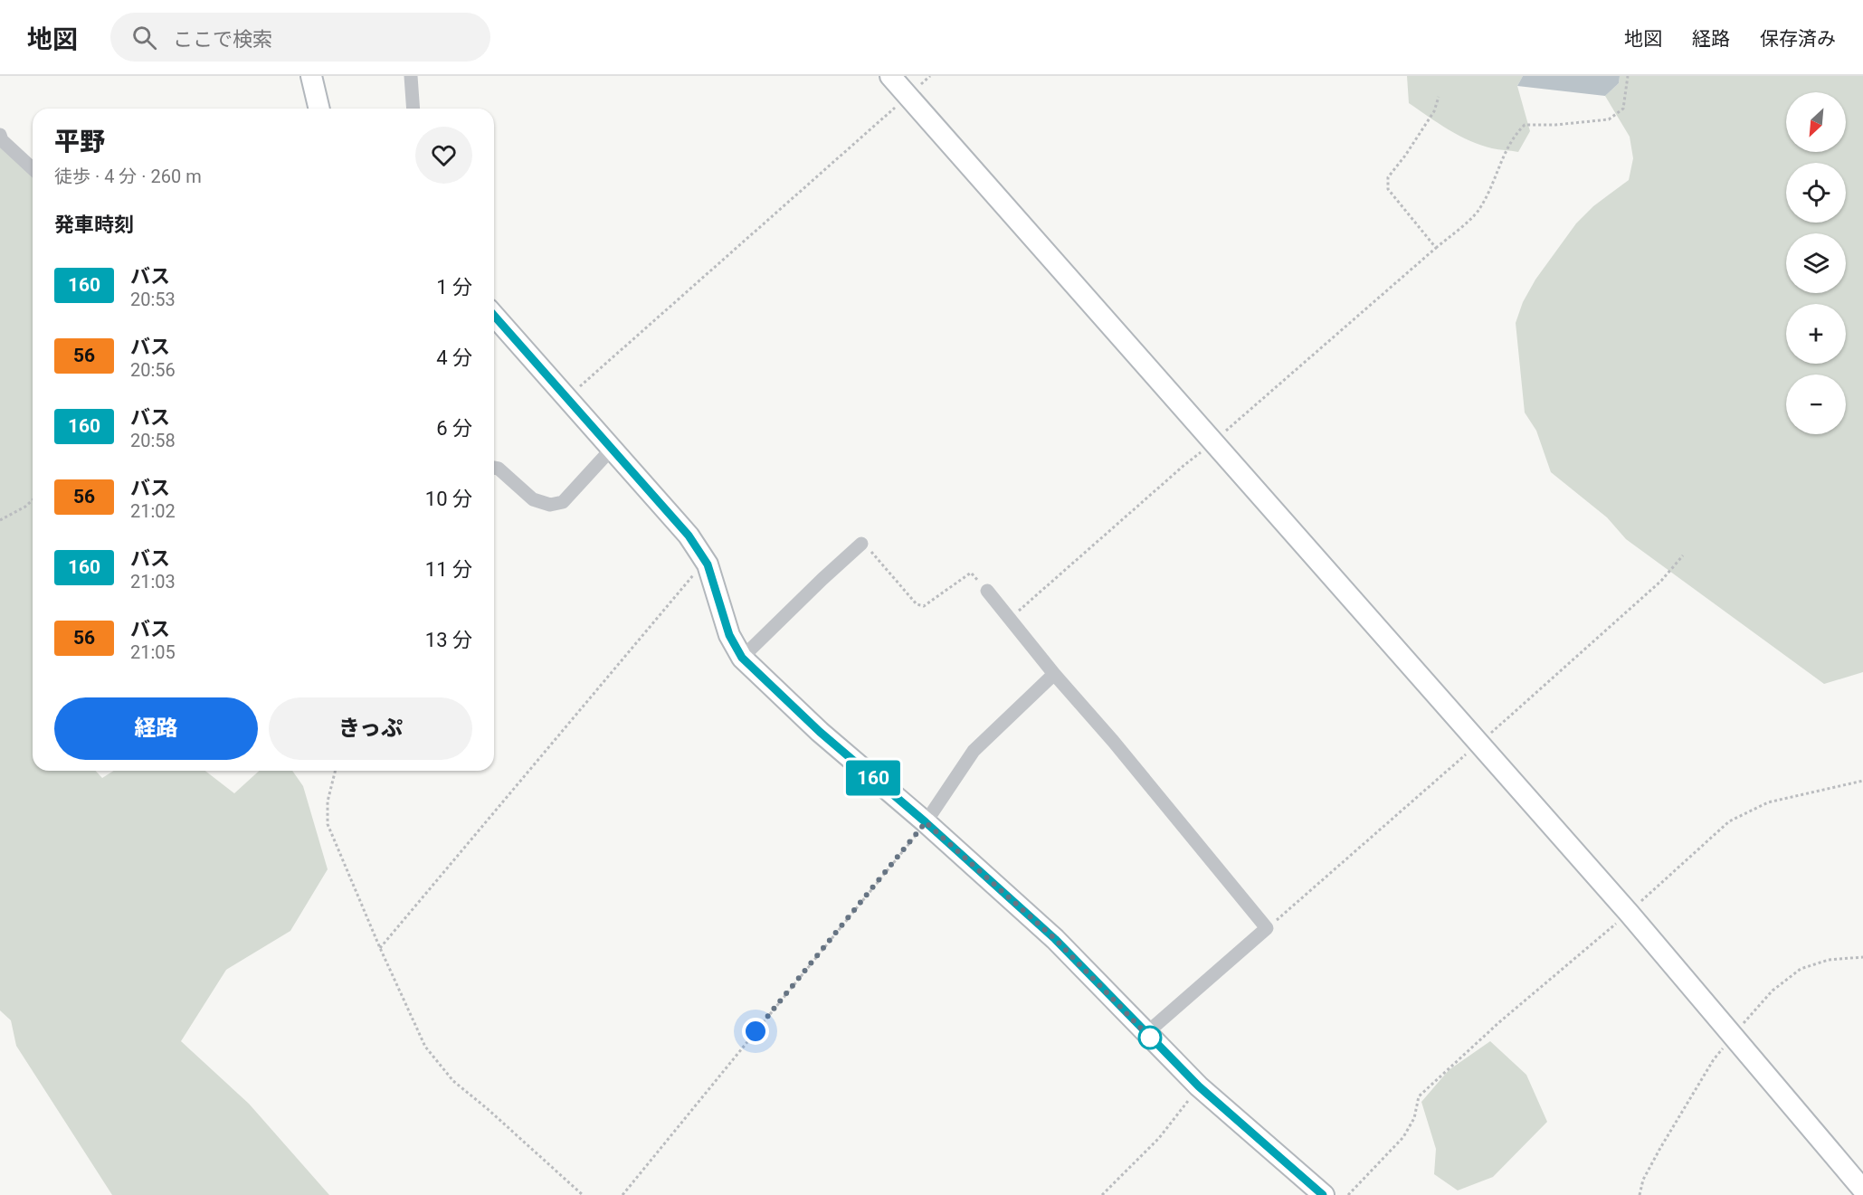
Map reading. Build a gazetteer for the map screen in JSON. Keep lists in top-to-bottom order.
{
  "lines": ["bus line 160"],
  "north": "bottom left",
  "page": {
    "header": "地図",
    "search": "ここで検索",
    "nav": ["地図", "経路", "保存済み"],
    "on_map": "160",
    "map_buttons": ["+", "−"],
    "heading": [
      ["平野", "徒歩 · 4 分 · 260 m"],
      "発車時刻"
    ],
    "list": [
      {
        "mark": "160",
        "name": "バス",
        "note": "20:53",
        "value": "1 分"
      },
      {
        "mark": "56",
        "name": "バス",
        "note": "20:56",
        "value": "4 分"
      },
      {
        "mark": "160",
        "name": "バス",
        "note": "20:58",
        "value": "6 分"
      },
      {
        "mark": "56",
        "name": "バス",
        "note": "21:02",
        "value": "10 分"
      },
      {
        "mark": "160",
        "name": "バス",
        "note": "21:03",
        "value": "11 分"
      },
      {
        "mark": "56",
        "name": "バス",
        "note": "21:05",
        "value": "13 分"
      }
    ],
    "buttons": ["経路", "きっぷ"]
  }
}
